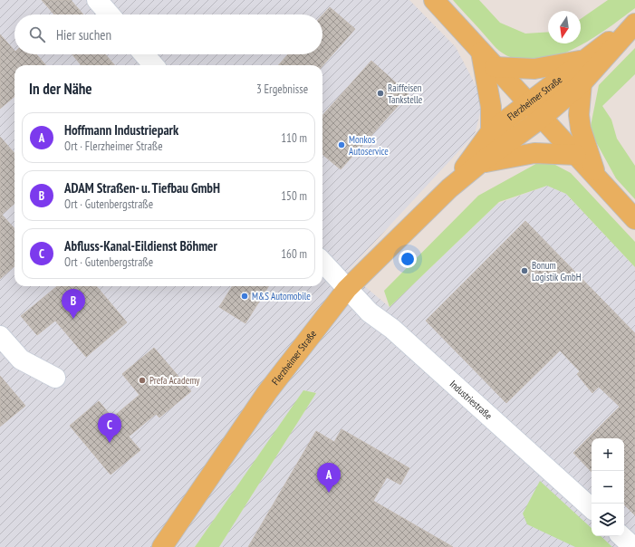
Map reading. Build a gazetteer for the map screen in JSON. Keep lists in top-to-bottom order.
{
  "streets": {
    "main road": ["Flerzheimer Straße"],
    "street": ["Industriestraße"]
  },
  "crossings": [
    ["Flerzheimer Straße", "Industriestraße"]
  ],
  "places": [
    "Raiffeisen Tankstelle",
    "Monkos Autoservice",
    "Bonum Logistik GmbH",
    "M&S Automobile",
    "Prefa Academy"
  ],
  "north": "bottom",
  "page": {
    "search": "Hier suchen",
    "heading": ["In der Nähe", "3 Ergebnisse"],
    "list": [
      {
        "mark": "A",
        "name": "Hoffmann Industriepark",
        "note": "Ort · Flerzheimer Straße",
        "value": "110 m"
      },
      {
        "mark": "B",
        "name": "ADAM Straßen- u. Tiefbau GmbH",
        "note": "Ort · Gutenbergstraße",
        "value": "150 m"
      },
      {
        "mark": "C",
        "name": "Abfluss-Kanal-Eildienst Böhmer",
        "note": "Ort · Gutenbergstraße",
        "value": "160 m"
      }
    ],
    "pins": ["B", "C", "A"],
    "map_buttons": ["+", "−"]
  }
}
